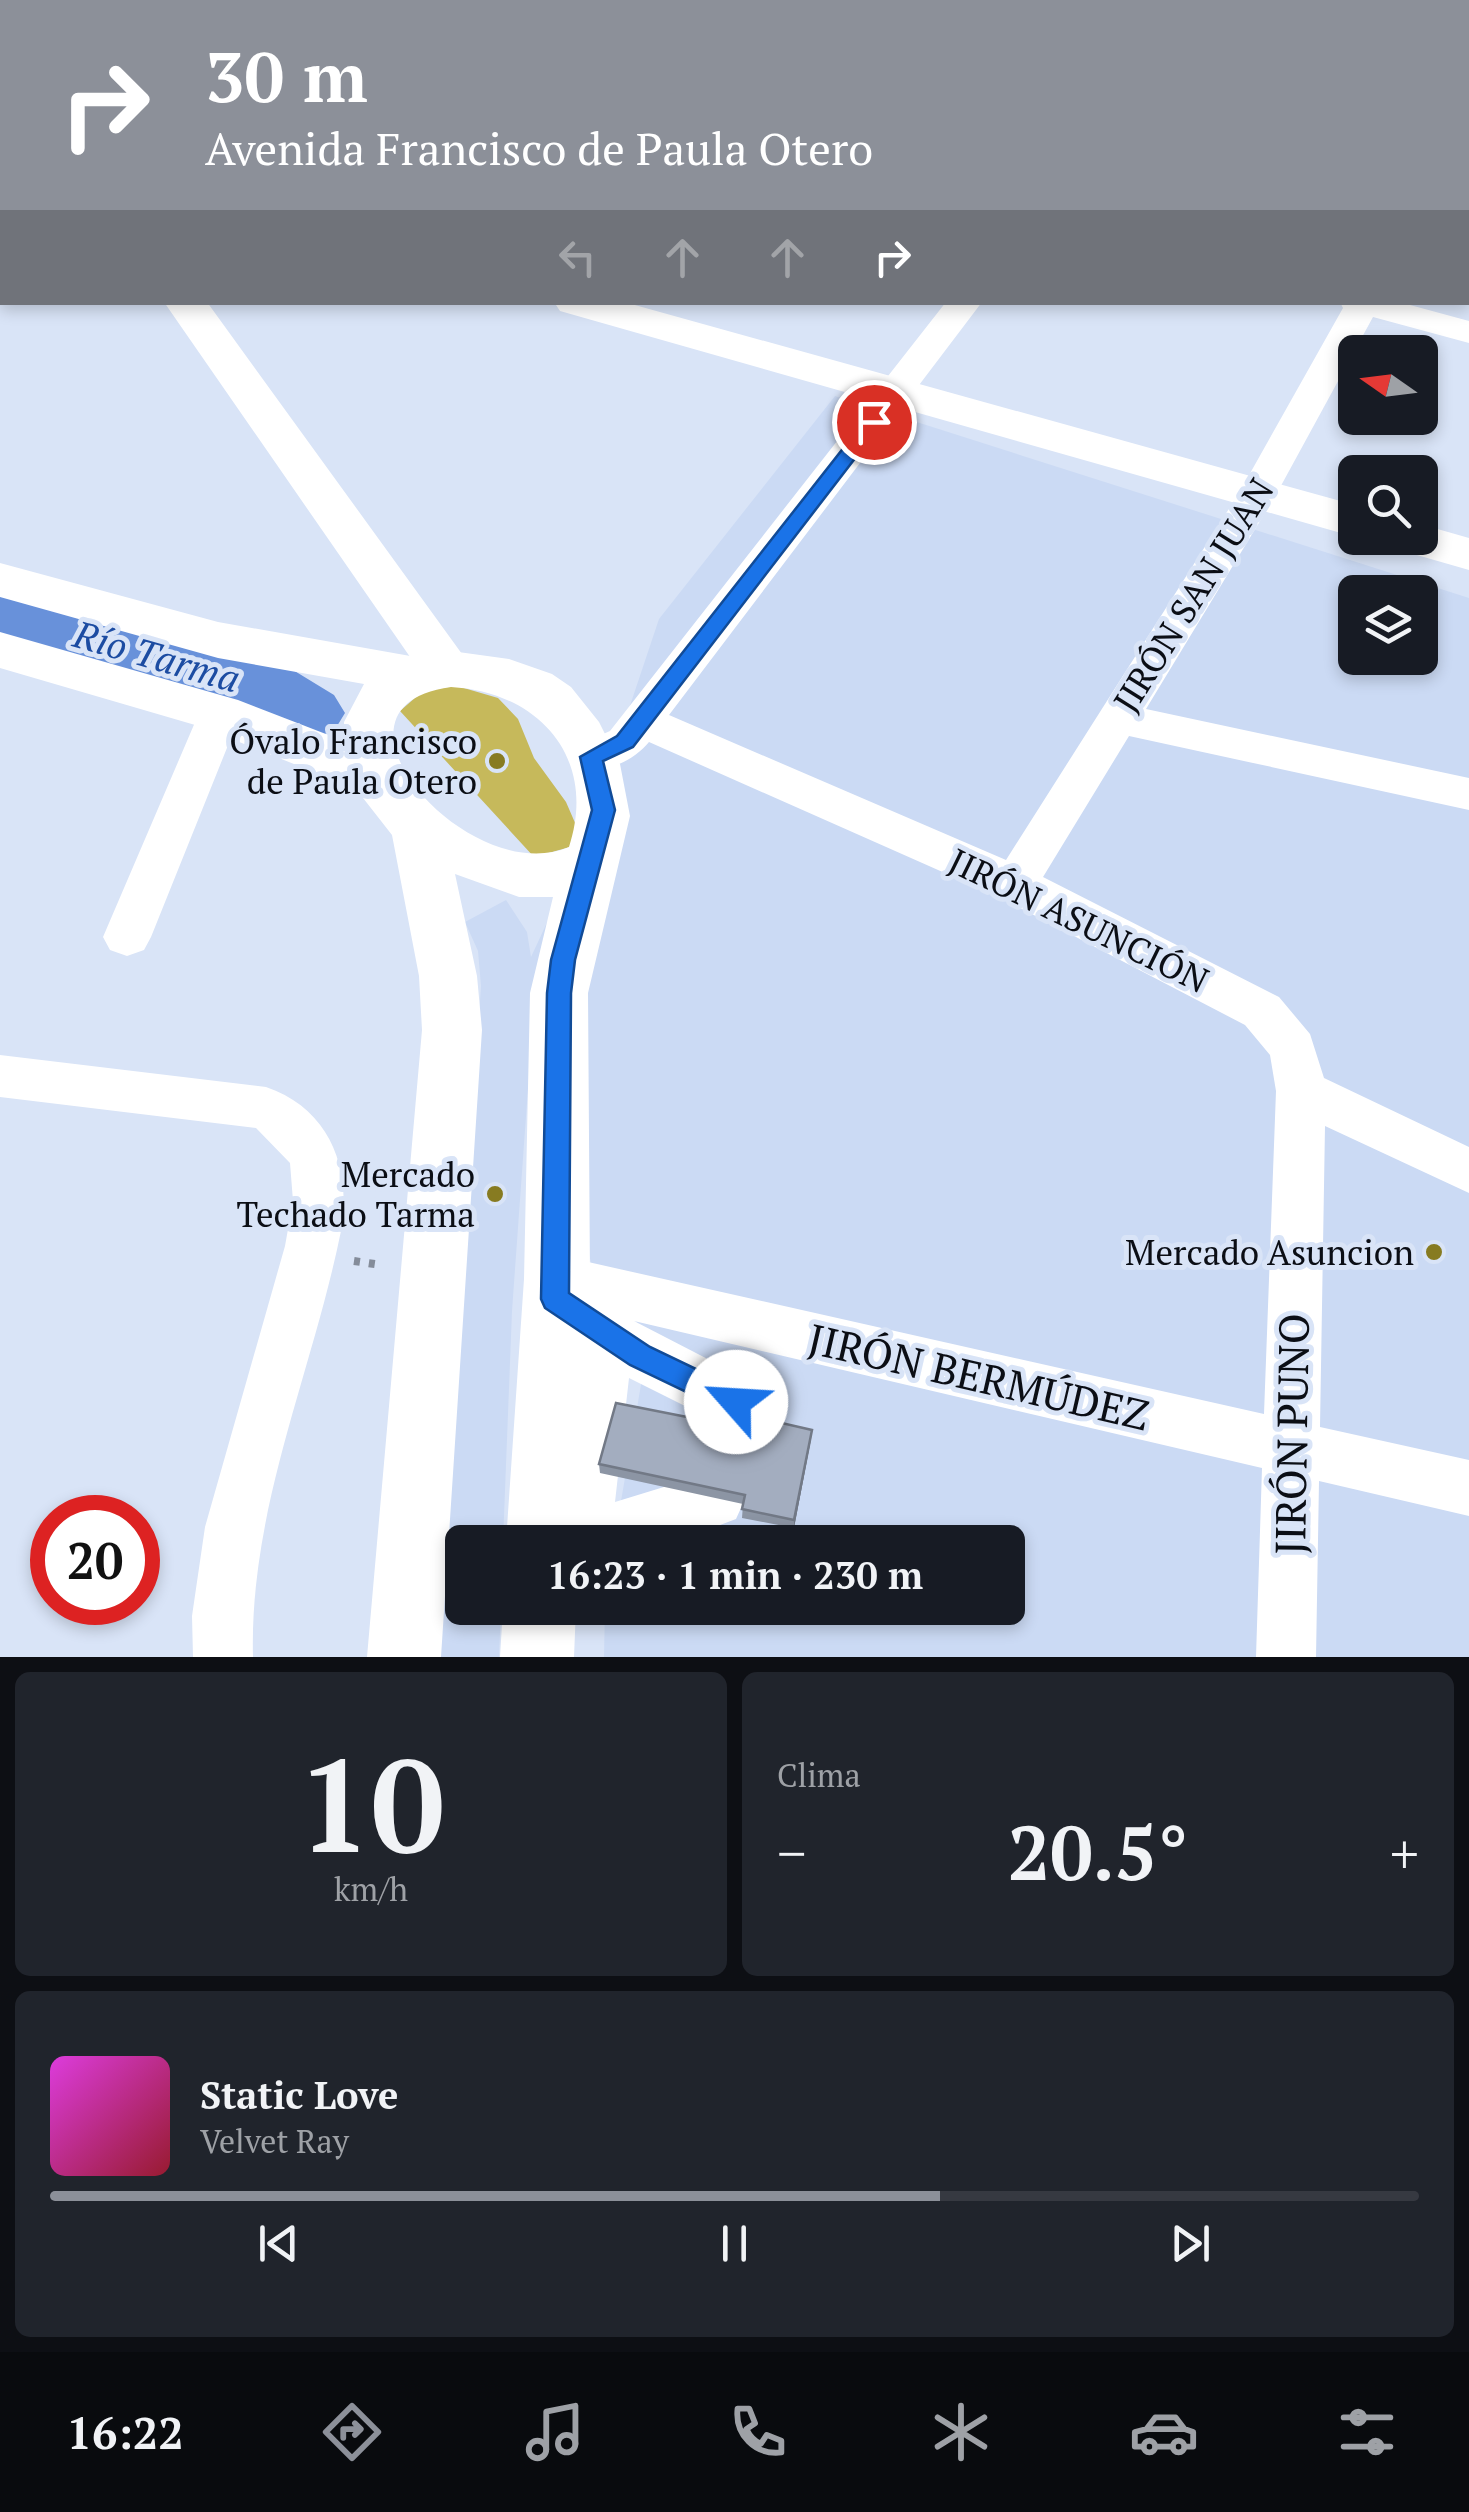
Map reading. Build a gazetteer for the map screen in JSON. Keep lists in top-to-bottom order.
{
  "streets": {
    "street": [
      "JIRÓN SAN JUAN",
      "JIRÓN ASUNCIÓN",
      "JIRÓN BERMÚDEZ",
      "JIRÓN PUNO"
    ]
  },
  "crossings": [
    ["JIRÓN SAN JUAN", "JIRÓN ASUNCIÓN"],
    ["JIRÓN ASUNCIÓN", "JIRÓN PUNO"],
    ["JIRÓN BERMÚDEZ", "JIRÓN PUNO"]
  ],
  "water": ["Río Tarma"],
  "places": ["Óvalo Francisco de Paula Otero", "Mercado Techado Tarma", "Mercado Asuncion"],
  "north": "left",
  "page": {
    "turn": ["30 m", "Avenida Francisco de Paula Otero"],
    "limit": "20",
    "trip": "16:23 · 1 min · 230 m",
    "tile": [
      ["10", "km/h"],
      "Clima"
    ],
    "heat": ["−", "20.5°", "+"],
    "song": ["Static Love", "Velvet Ray"],
    "tabs": "16:22"
  }
}
